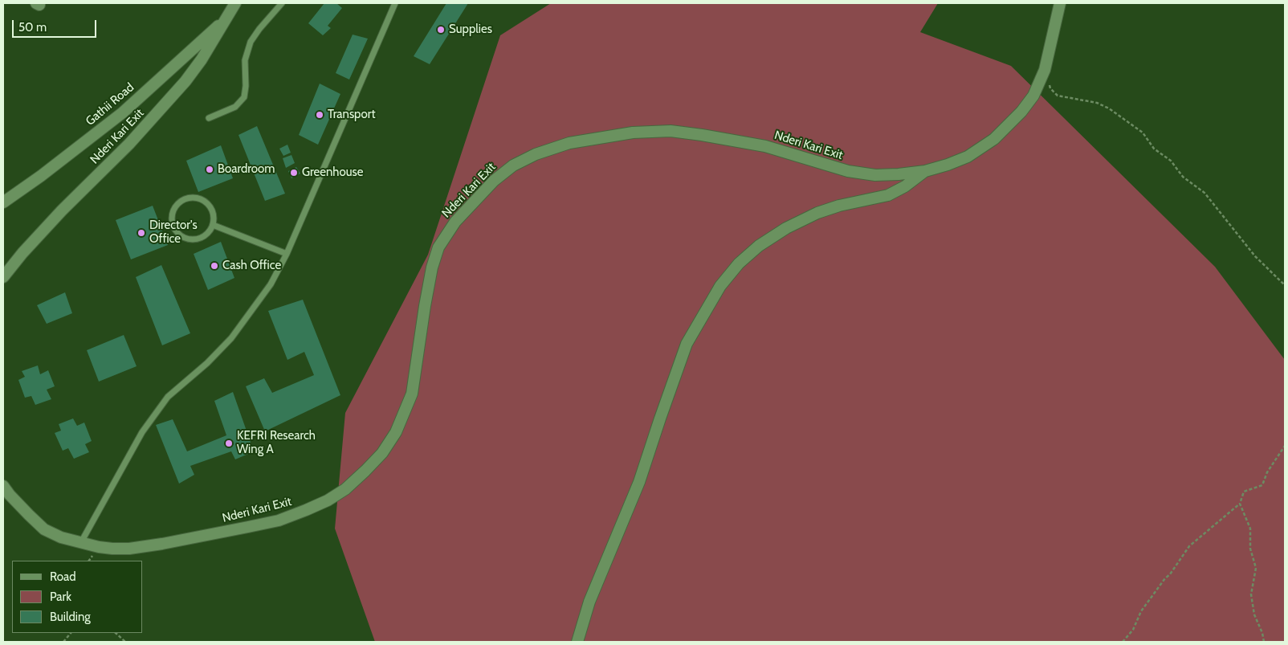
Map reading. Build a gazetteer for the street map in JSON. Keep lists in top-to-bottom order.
{
  "streets": {
    "street": ["Gathii Road", "Nderi Kari Exit"]
  },
  "crossings": [
    ["Gathii Road", "Nderi Kari Exit"]
  ],
  "places": [
    "Supplies",
    "Transport",
    "Boardroom",
    "Greenhouse",
    "Director's Office",
    "Cash Office",
    "KEFRI Research Wing A"
  ],
  "legend": ["Road", "Park", "Building"],
  "scale_bar": "50 m"
}
